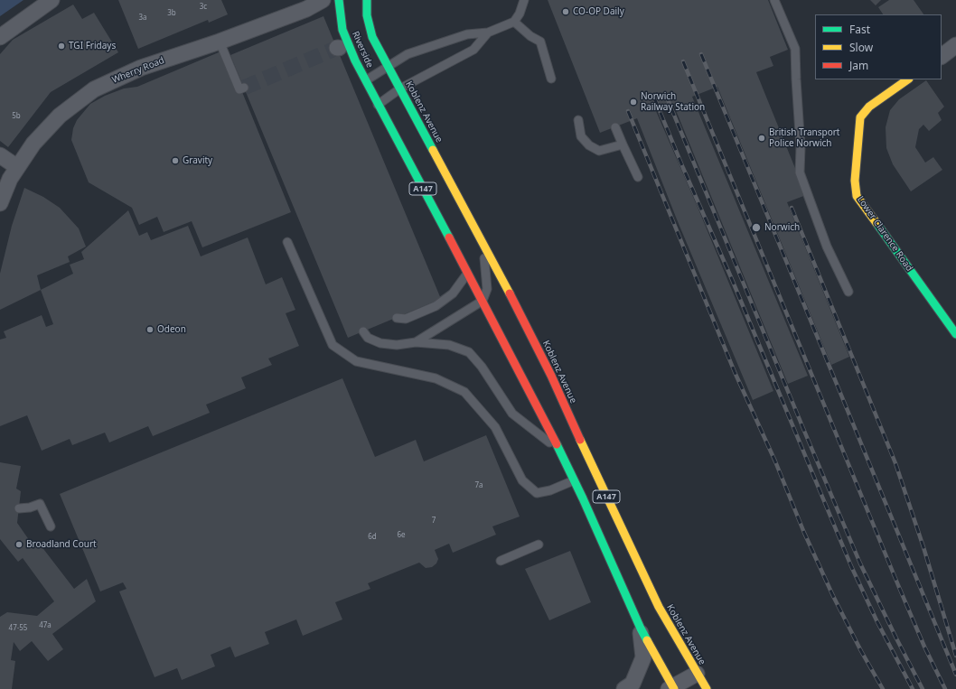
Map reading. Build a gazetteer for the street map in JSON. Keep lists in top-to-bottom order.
{
  "streets": {
    "main road": [
      "Riverside",
      "Koblenz Avenue",
      "A147",
      "Lower Clarence Road"
    ],
    "street": ["Wherry Road"]
  },
  "crossings": [
    ["Riverside", "Koblenz Avenue"],
    ["Riverside", "A147"]
  ],
  "places": [
    "CO-OP Daily",
    "TGI Fridays",
    "Norwich Railway Station",
    "British Transport Police Norwich",
    "Gravity",
    "Norwich",
    "Odeon",
    "Broadland Court"
  ],
  "house_numbers": [
    "3c",
    "3b",
    "3a",
    "5b",
    "7a",
    "7",
    "6e",
    "6d",
    "47a",
    "47-55"
  ],
  "legend": ["Fast", "Slow", "Jam"]
}
